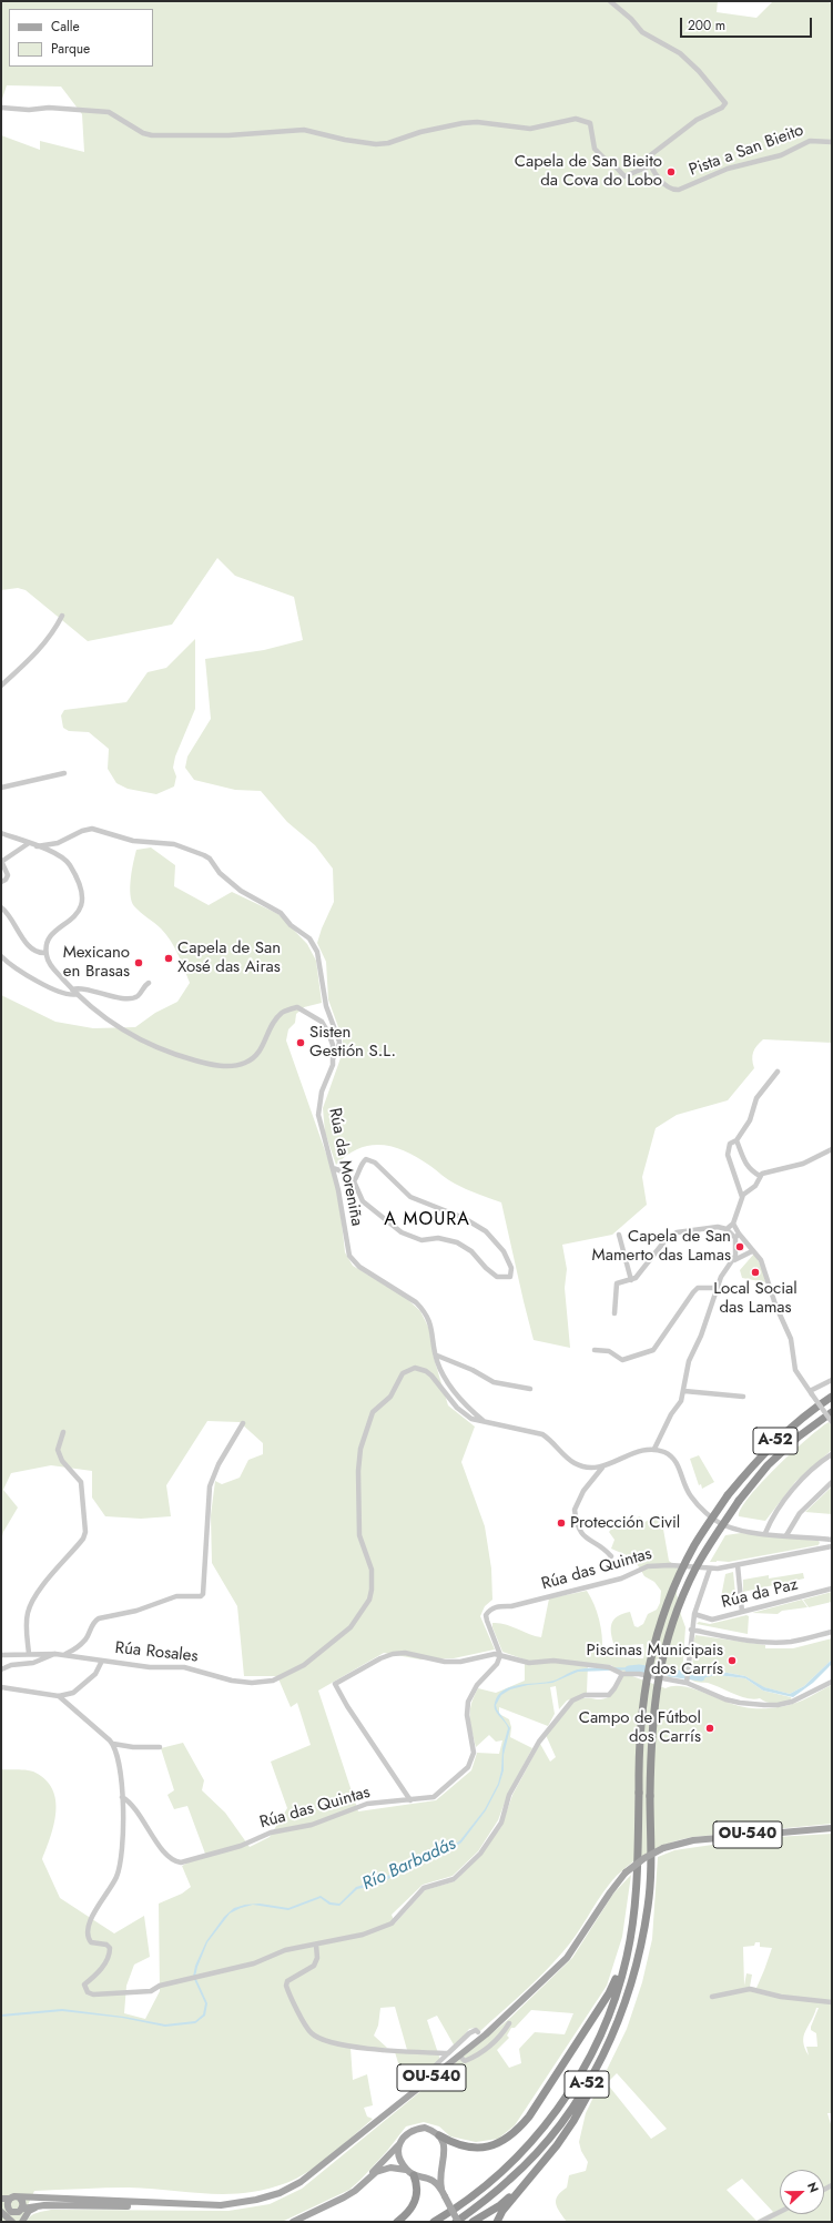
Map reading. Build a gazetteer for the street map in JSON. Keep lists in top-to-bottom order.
{
  "streets": {
    "highway": ["A-52"],
    "main road": ["OU-540"],
    "street": [
      "Pista a San Bieito",
      "Rúa da Moreniña",
      "Rúa das Quintas",
      "Rúa da Paz",
      "Rúa Rosales"
    ]
  },
  "crossings": [
    ["Rúa da Moreniña", "Rúa Rosales"]
  ],
  "districts": ["A MOURA"],
  "water": ["Río Barbadás"],
  "places": [
    "Capela de San Bieito da Cova do Lobo",
    "Capela de San Xosé das Airas",
    "Mexicano en Brasas",
    "Sisten Gestión S.L.",
    "Capela de San Mamerto das Lamas",
    "Local Social das Lamas",
    "Protección Civil",
    "Piscinas Municipais dos Carrís",
    "Campo de Fútbol dos Carrís"
  ],
  "legend": ["Calle", "Parque"],
  "scale_bar": "200 m",
  "north": "right"
}
